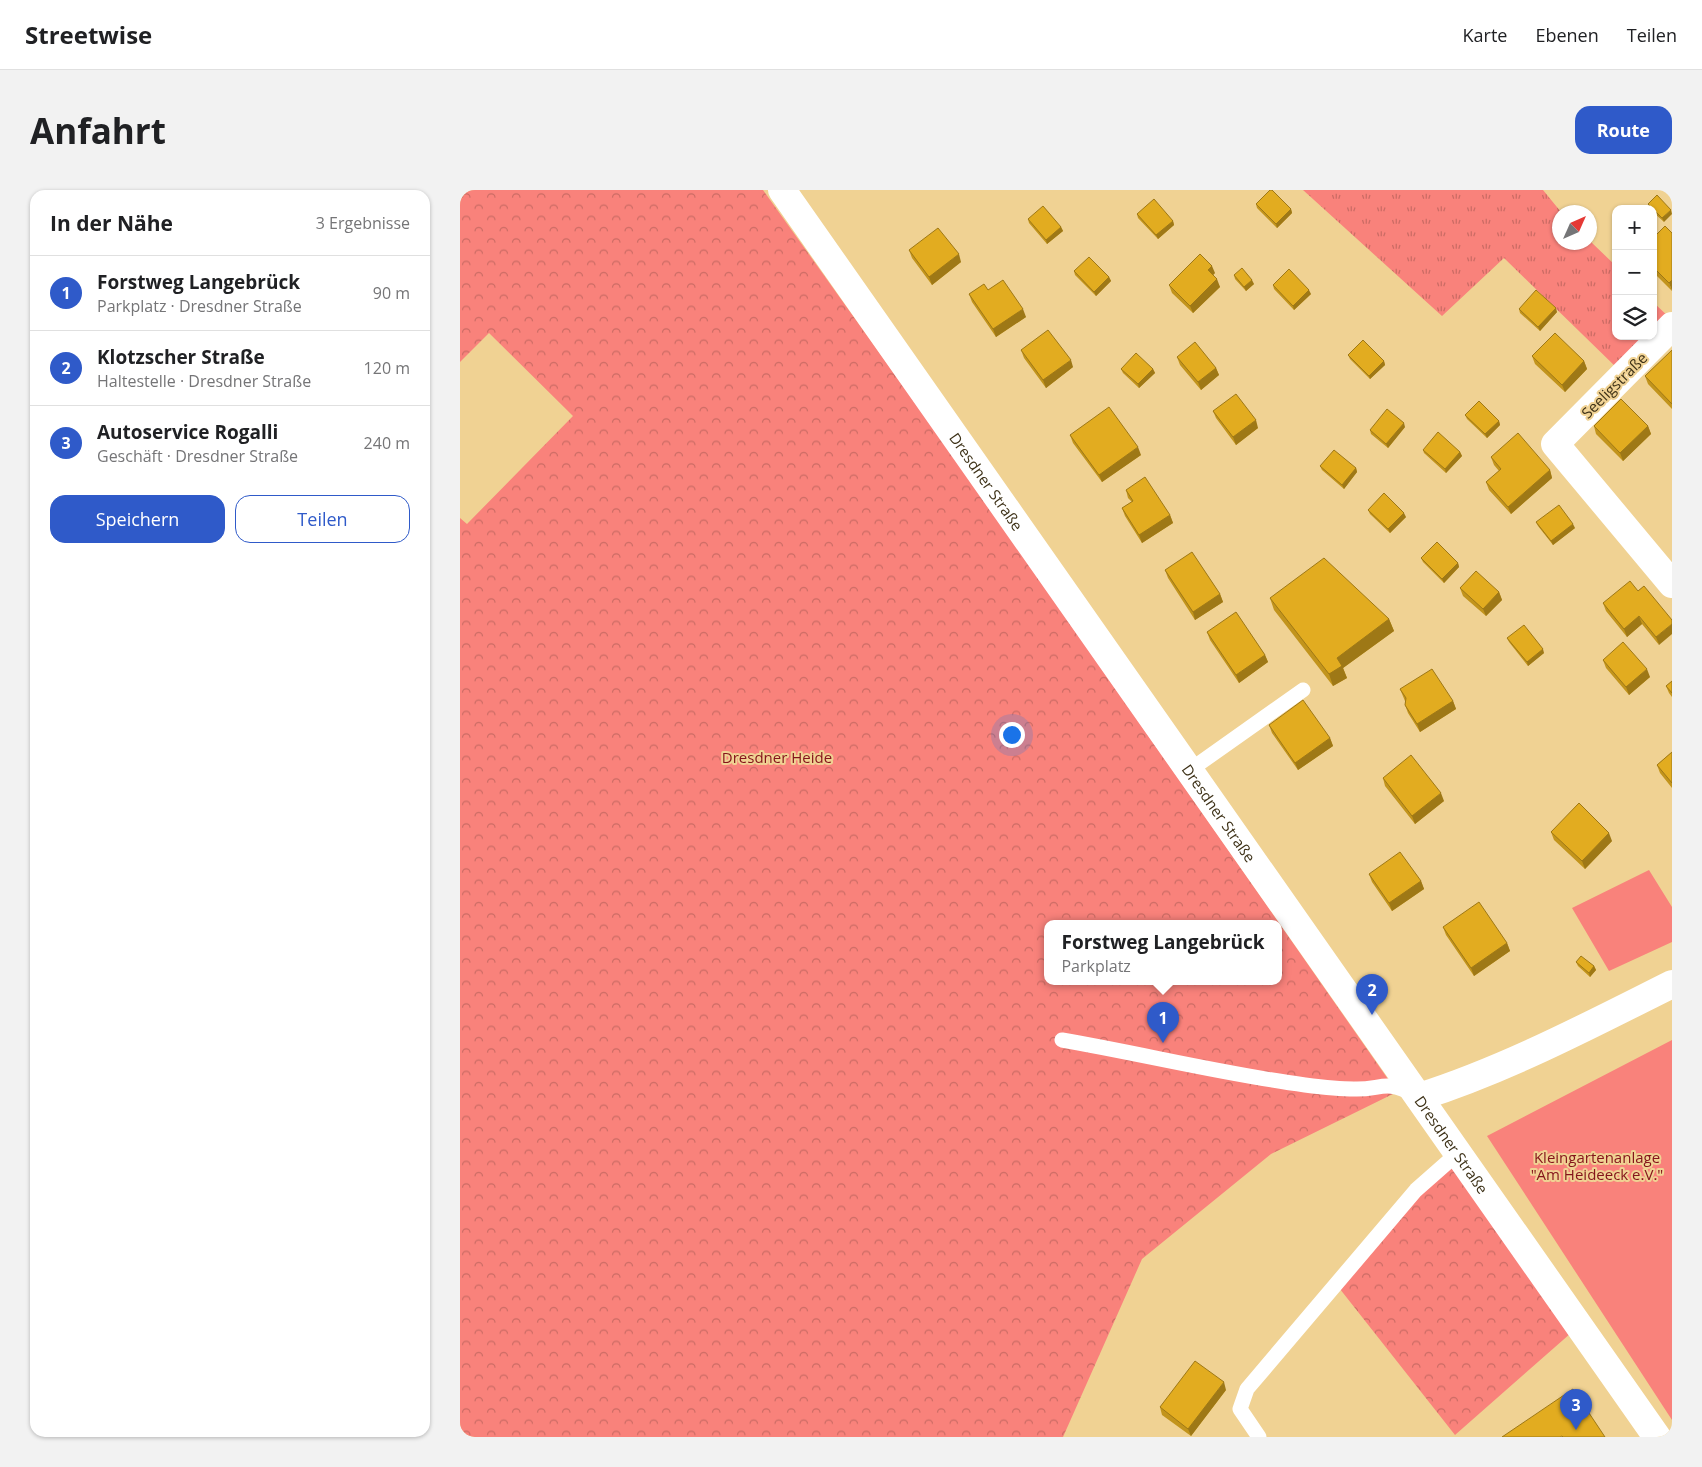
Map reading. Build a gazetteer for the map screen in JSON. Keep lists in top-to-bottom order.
{
  "streets": {
    "main road": ["Seeligstraße", "Dresdner Straße"]
  },
  "parks": ["Dresdner Heide", "Kleingartenanlage \"Am Heideeck e.V.\""],
  "north": "top right",
  "page": {
    "header": "Streetwise",
    "nav": ["Karte", "Ebenen", "Teilen"],
    "buttons": [
      "Route",
      ["Speichern", "Teilen"]
    ],
    "title": "Anfahrt",
    "heading": ["In der Nähe", "3 Ergebnisse"],
    "map_buttons": ["+", "−"],
    "list": [
      {
        "mark": "1",
        "name": "Forstweg Langebrück",
        "note": "Parkplatz · Dresdner Straße",
        "value": "90 m"
      },
      {
        "mark": "2",
        "name": "Klotzscher Straße",
        "note": "Haltestelle · Dresdner Straße",
        "value": "120 m"
      },
      {
        "mark": "3",
        "name": "Autoservice Rogalli",
        "note": "Geschäft · Dresdner Straße",
        "value": "240 m"
      }
    ],
    "popup": ["Forstweg Langebrück", "Parkplatz"],
    "pins": ["2", "1", "3"]
  }
}
